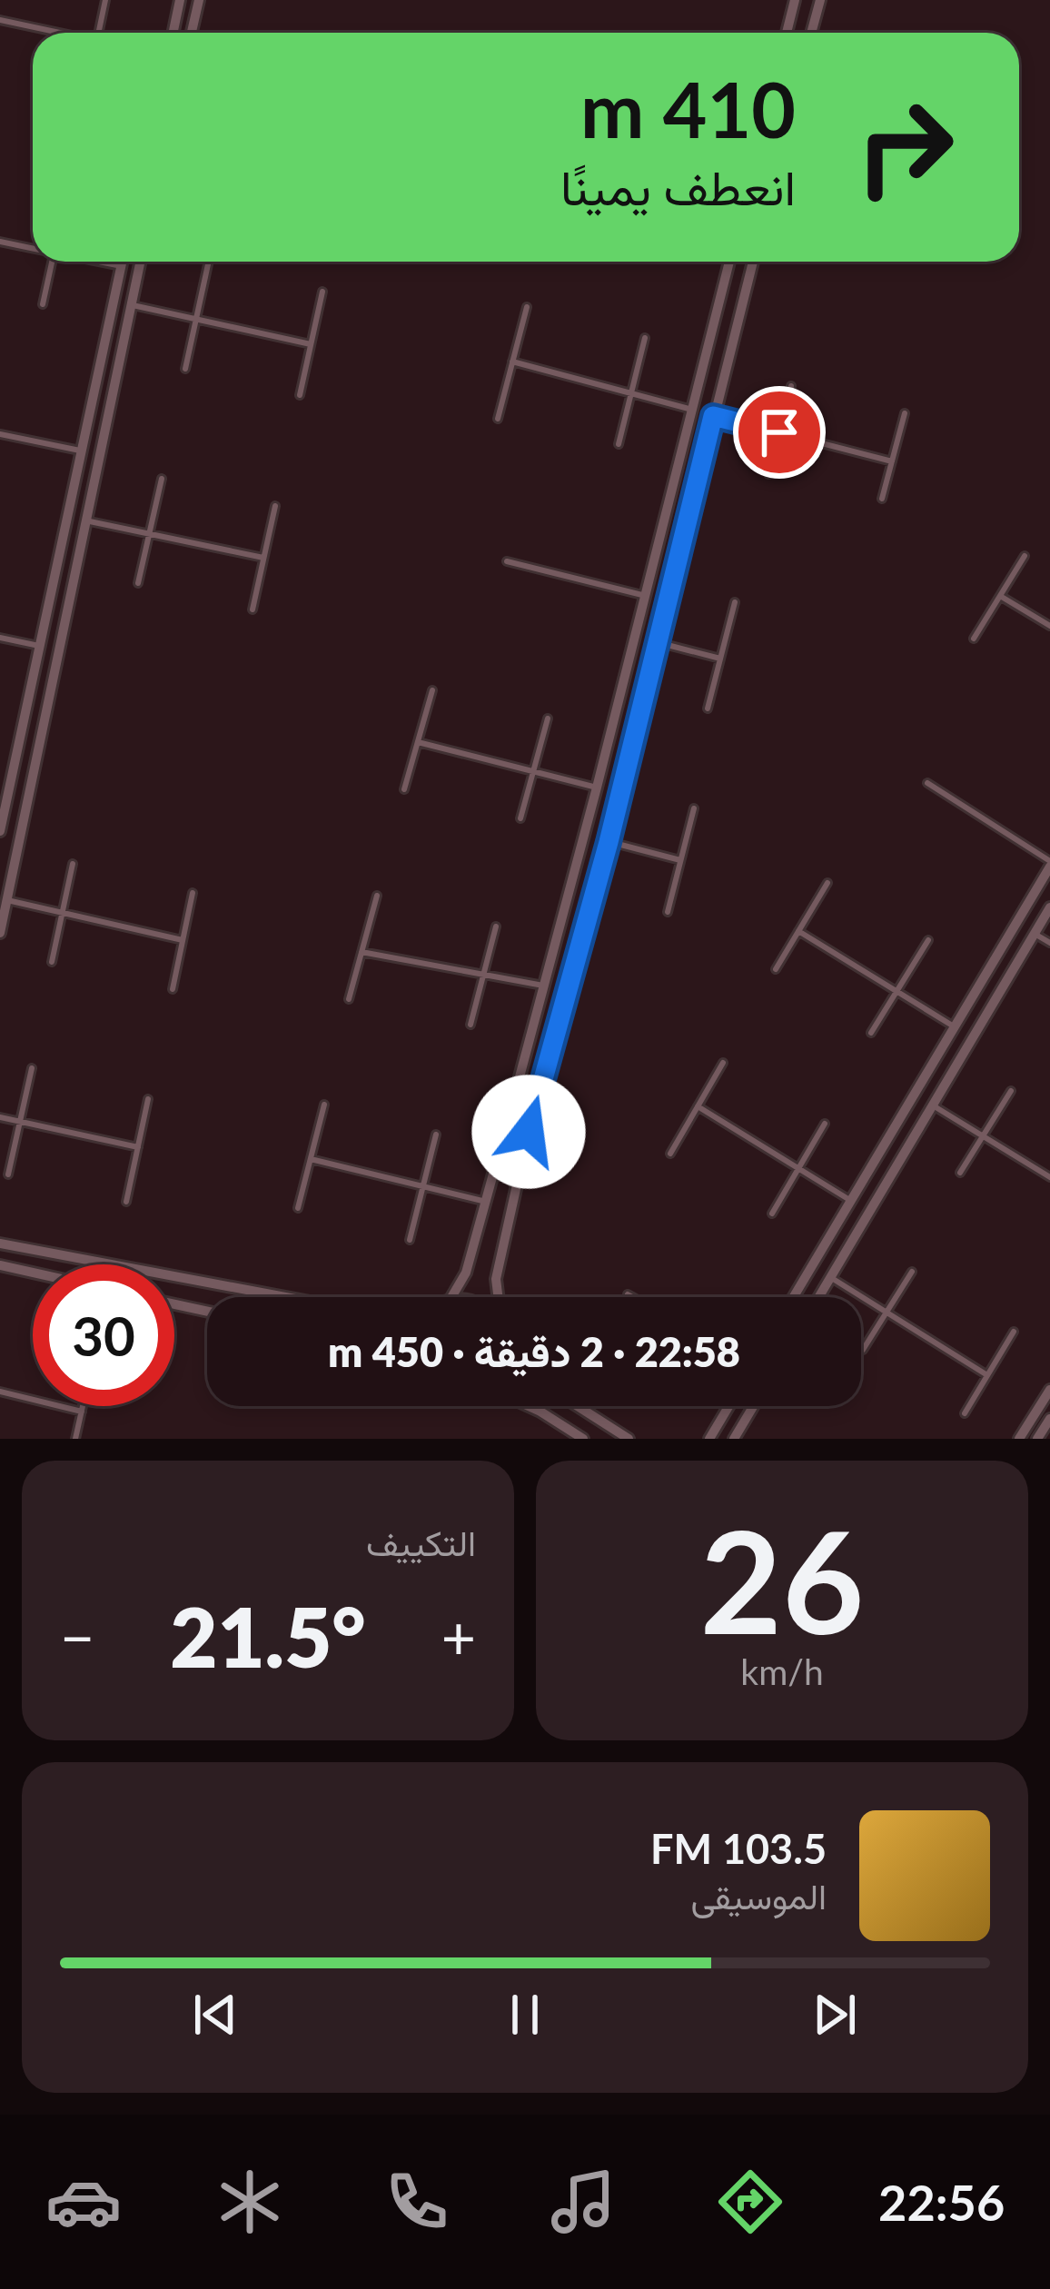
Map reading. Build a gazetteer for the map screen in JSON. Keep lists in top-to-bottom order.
{
  "page": {
    "turn": ["410 m", "انعطف يمينًا"],
    "limit": "30",
    "trip": "22:58 · 2 دقيقة · 450 m",
    "tile": [
      ["26", "km/h"],
      "التكييف"
    ],
    "heat": ["−", "21.5°", "+"],
    "song": ["103.5 FM", "الموسيقى"],
    "tabs": "22:56"
  }
}
